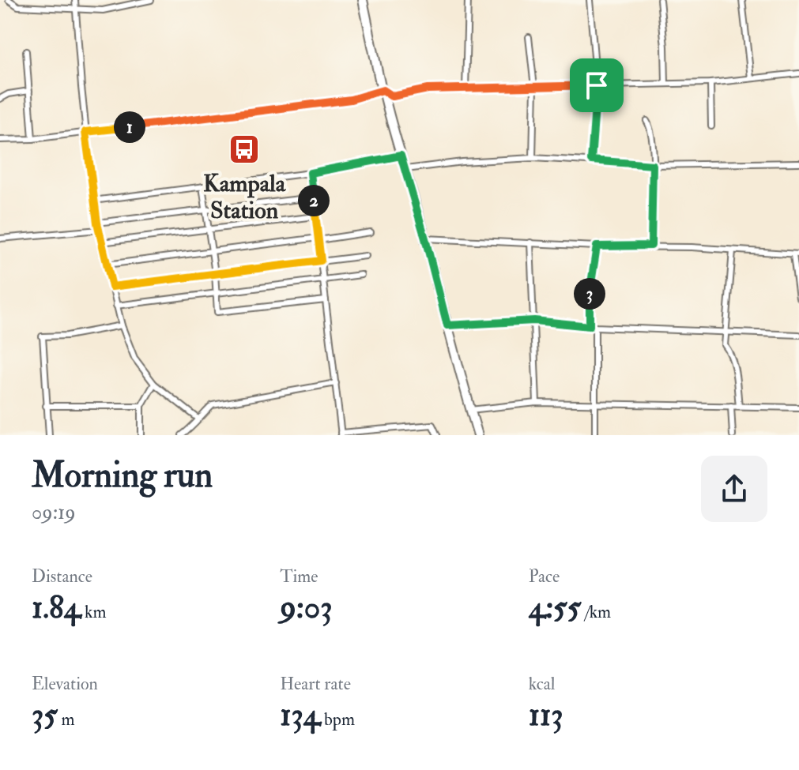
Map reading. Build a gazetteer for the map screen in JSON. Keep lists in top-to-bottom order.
{
  "places": {
    "bus stop": ["Kampala Station"]
  },
  "page": {
    "pins": ["1", "2", "3"],
    "heading": ["Morning run", "09:19"],
    "stats": [
      ["Distance", "1.84 km"],
      ["Time", "9:03"],
      ["Pace", "4:55 /km"],
      ["Elevation", "35 m"],
      ["Heart rate", "134 bpm"],
      ["kcal", "113"]
    ]
  }
}
